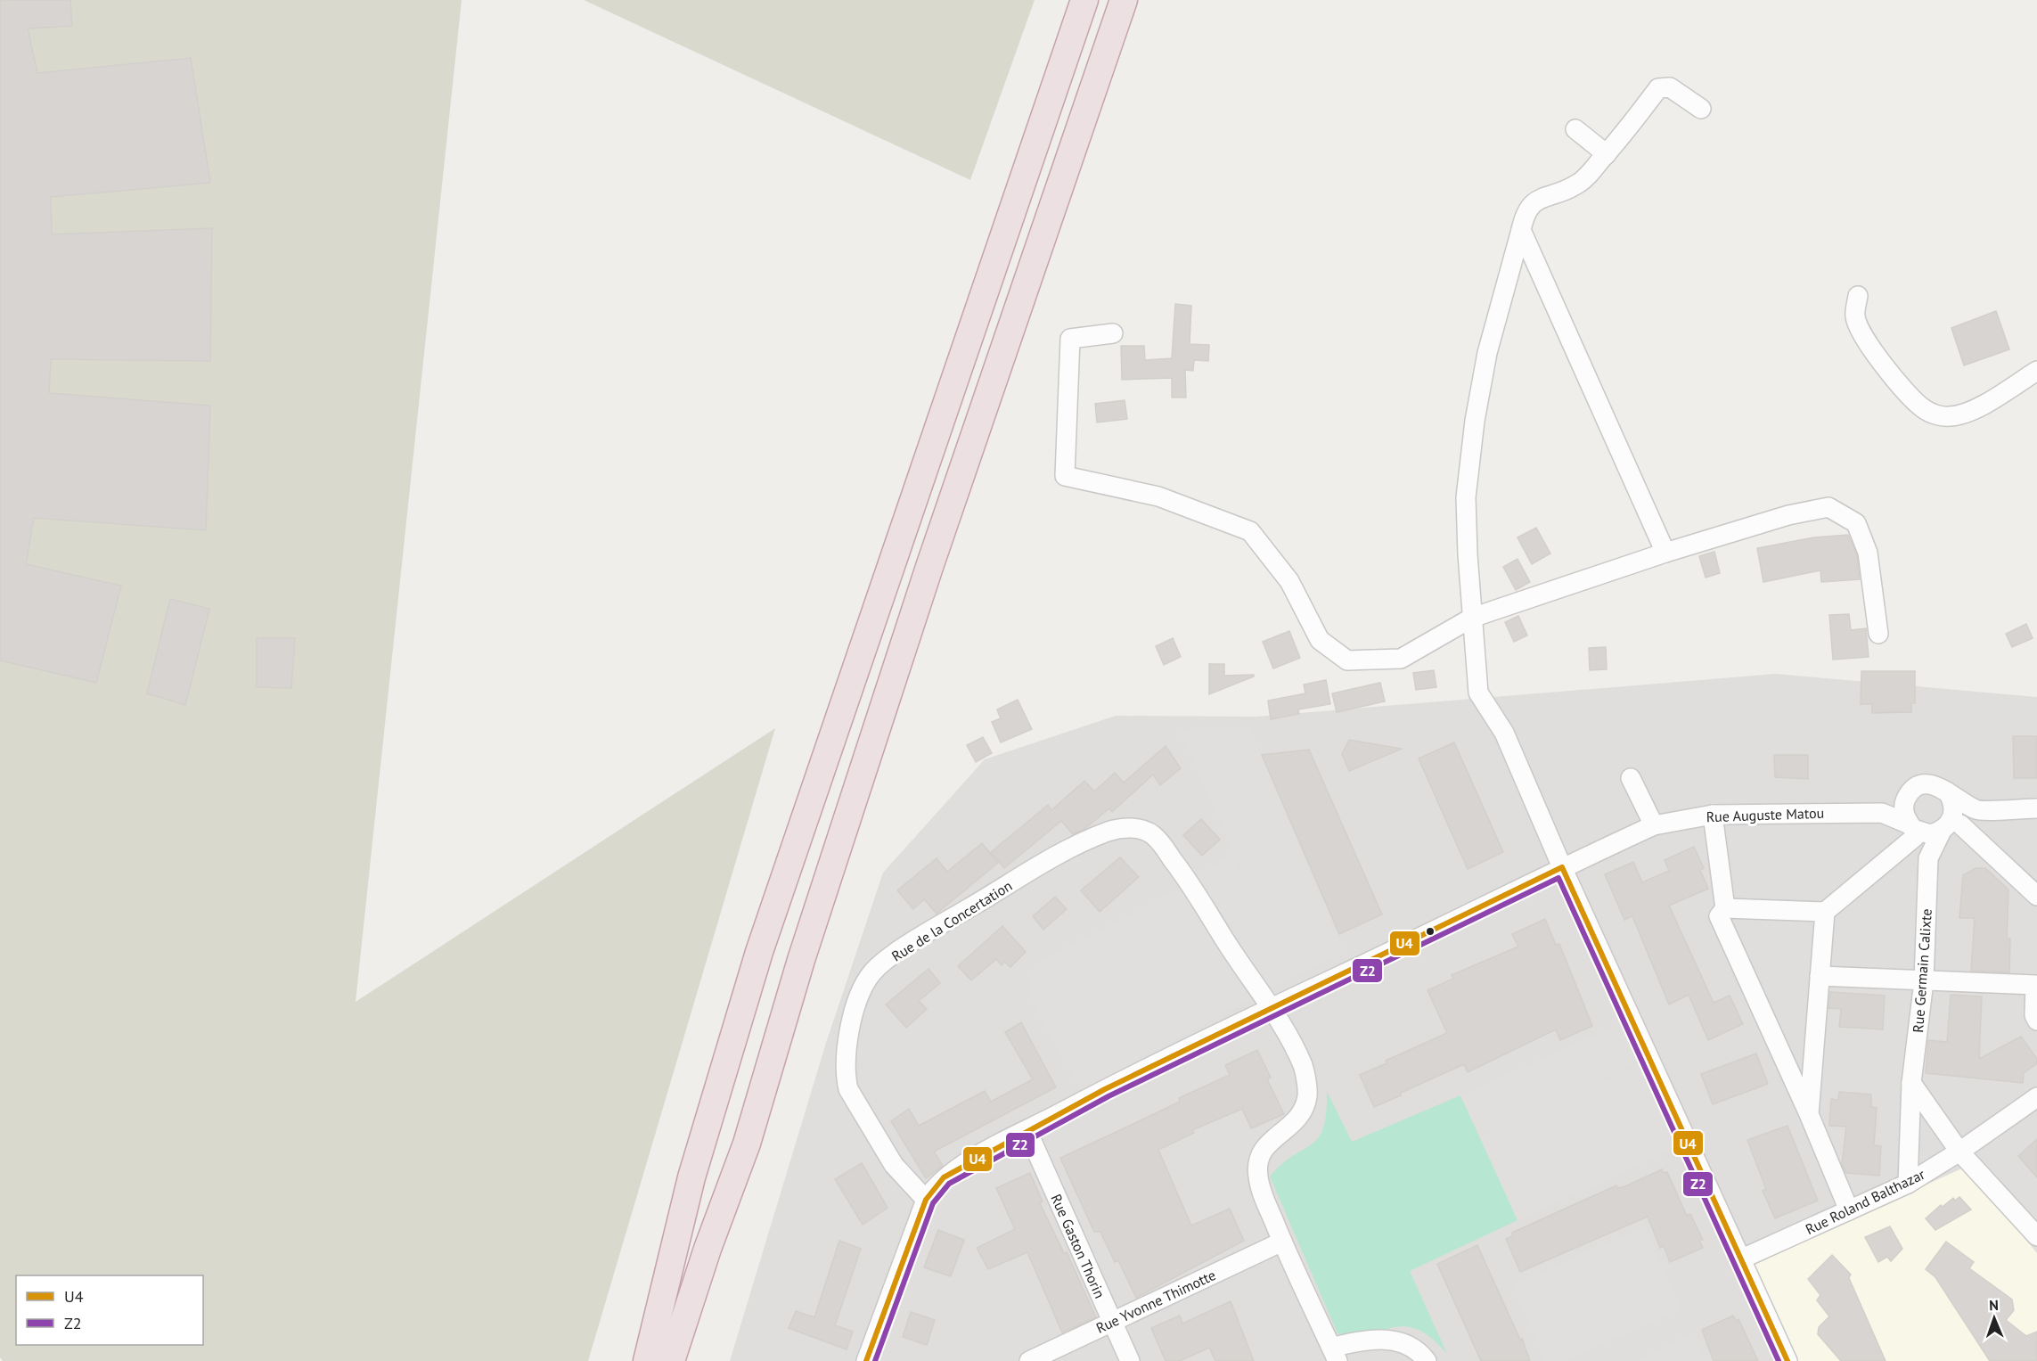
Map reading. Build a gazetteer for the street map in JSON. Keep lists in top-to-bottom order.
{
  "streets": {
    "street": [
      "Rue Auguste Matou",
      "Rue de la Concertation",
      "Rue Germain Calixte",
      "Rue Roland Balthazar",
      "Rue Gaston Thorin",
      "Rue Yvonne Thimotte"
    ]
  },
  "crossings": [
    ["Rue Auguste Matou", "Rue de la Concertation"],
    ["Rue Auguste Matou", "Rue Germain Calixte"],
    ["Rue Auguste Matou", "Rue Gaston Thorin"],
    ["Rue de la Concertation", "Rue Yvonne Thimotte"],
    ["Rue Germain Calixte", "Rue Roland Balthazar"],
    ["Rue Gaston Thorin", "Rue Yvonne Thimotte"]
  ],
  "lines": ["transit line U4", "transit line Z2"],
  "legend": ["U4", "Z2"],
  "north": "top"
}
